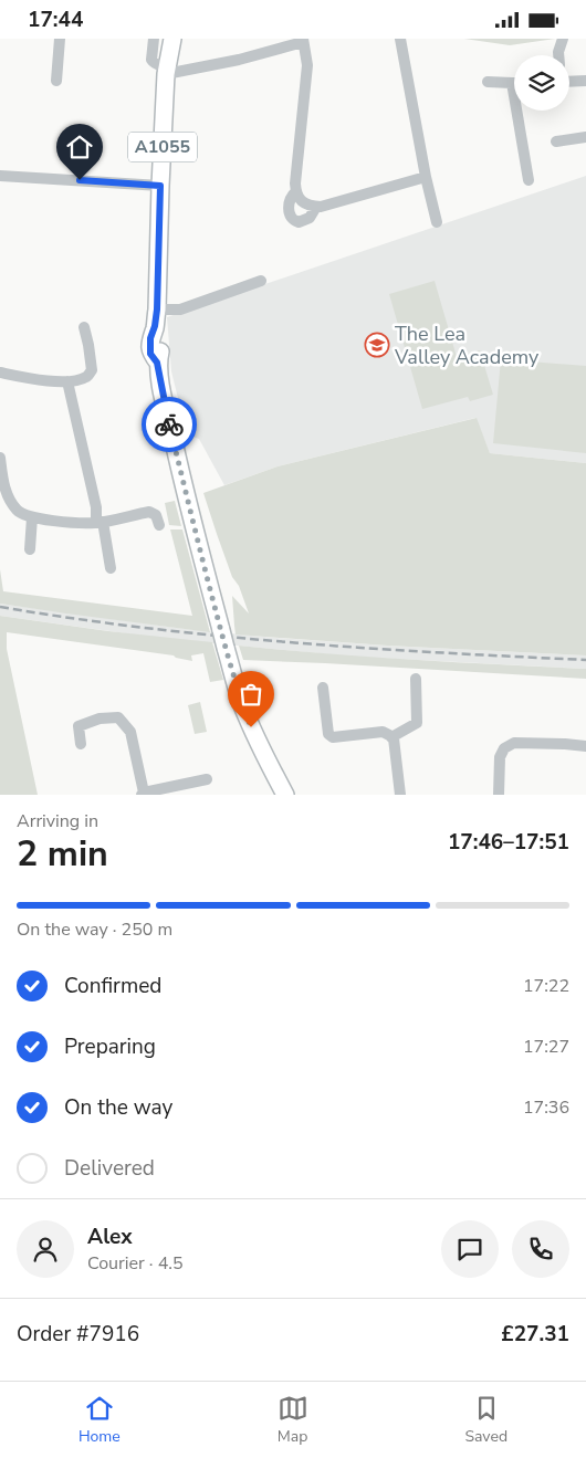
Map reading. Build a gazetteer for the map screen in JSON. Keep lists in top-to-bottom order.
{
  "streets": {
    "main road": ["A1055"]
  },
  "places": {
    "school or university": ["The Lea Valley Academy"]
  },
  "page": {
    "status": "17:44",
    "heading": ["2 min", "Arriving in", "17:46–17:51"],
    "panel": [
      "Alex",
      "Courier · 4.5",
      "Order #7916",
      "£27.31"
    ],
    "bar": "On the way · 250 m",
    "list": [
      ["Confirmed", "17:22"],
      ["Preparing", "17:27"],
      ["On the way", "17:36"],
      "Delivered"
    ],
    "tabs": ["Home", "Map", "Saved"]
  }
}
